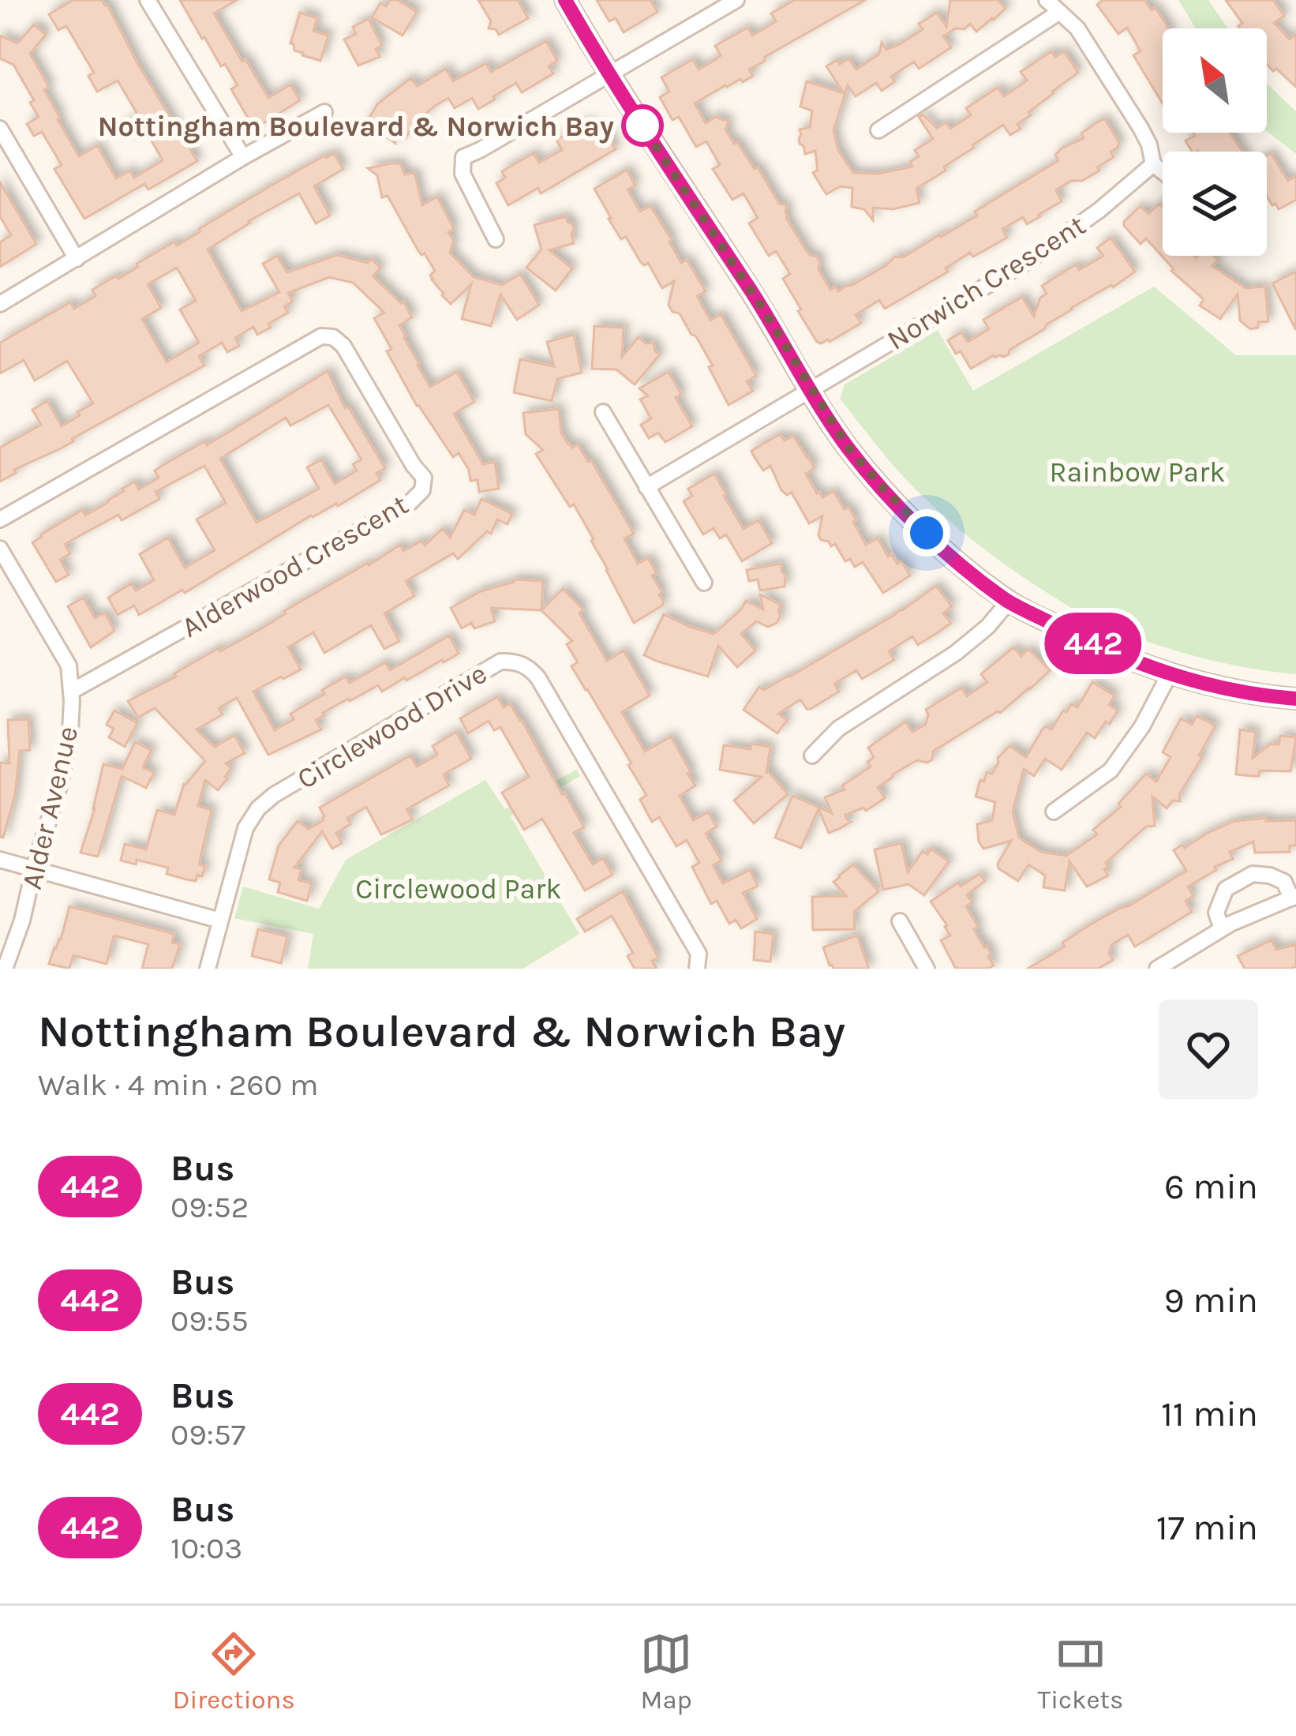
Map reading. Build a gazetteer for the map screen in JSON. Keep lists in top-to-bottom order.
{
  "streets": {
    "street": [
      "Norwich Crescent",
      "Alderwood Crescent",
      "Circlewood Drive",
      "Alder Avenue"
    ]
  },
  "crossings": [
    ["Alderwood Crescent", "Alder Avenue"]
  ],
  "parks": ["Rainbow Park", "Circlewood Park"],
  "places": ["Nottingham Boulevard & Norwich Bay"],
  "lines": ["bus line 442"],
  "north": "top left",
  "page": {
    "on_map": "442",
    "heading": ["Nottingham Boulevard & Norwich Bay", "Walk · 4 min · 260 m"],
    "list": [
      {
        "mark": "442",
        "name": "Bus",
        "note": "09:52",
        "value": "6 min"
      },
      {
        "mark": "442",
        "name": "Bus",
        "note": "09:55",
        "value": "9 min"
      },
      {
        "mark": "442",
        "name": "Bus",
        "note": "09:57",
        "value": "11 min"
      },
      {
        "mark": "442",
        "name": "Bus",
        "note": "10:03",
        "value": "17 min"
      }
    ],
    "tabs": ["Directions", "Map", "Tickets"]
  }
}
